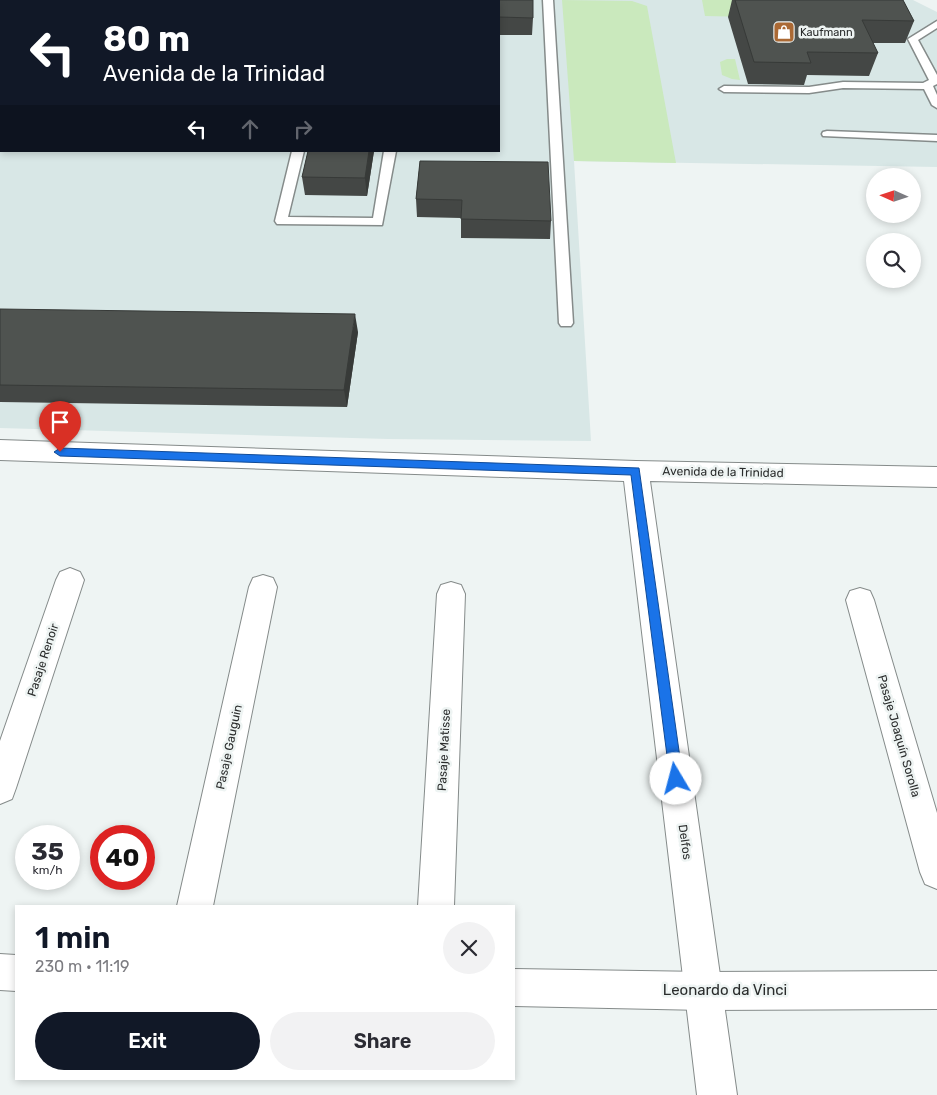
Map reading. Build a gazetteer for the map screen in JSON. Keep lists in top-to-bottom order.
{
  "streets": {
    "street": [
      "Avenida de la Trinidad",
      "Pasaje Renoir",
      "Pasaje Joaquín Sorolla",
      "Pasaje Gauguin",
      "Pasaje Matisse",
      "Delfos",
      "Leonardo da Vinci"
    ]
  },
  "crossings": [
    ["Avenida de la Trinidad", "Delfos"],
    ["Delfos", "Leonardo da Vinci"]
  ],
  "places": {
    "shop": ["Kaufmann"]
  },
  "north": "left",
  "page": {
    "turn": ["80 m", "Avenida de la Trinidad"],
    "speed": "35 km/h",
    "limit": "40",
    "heading": ["1 min", "230 m · 11:19"],
    "buttons": ["Exit", "Share"]
  }
}
